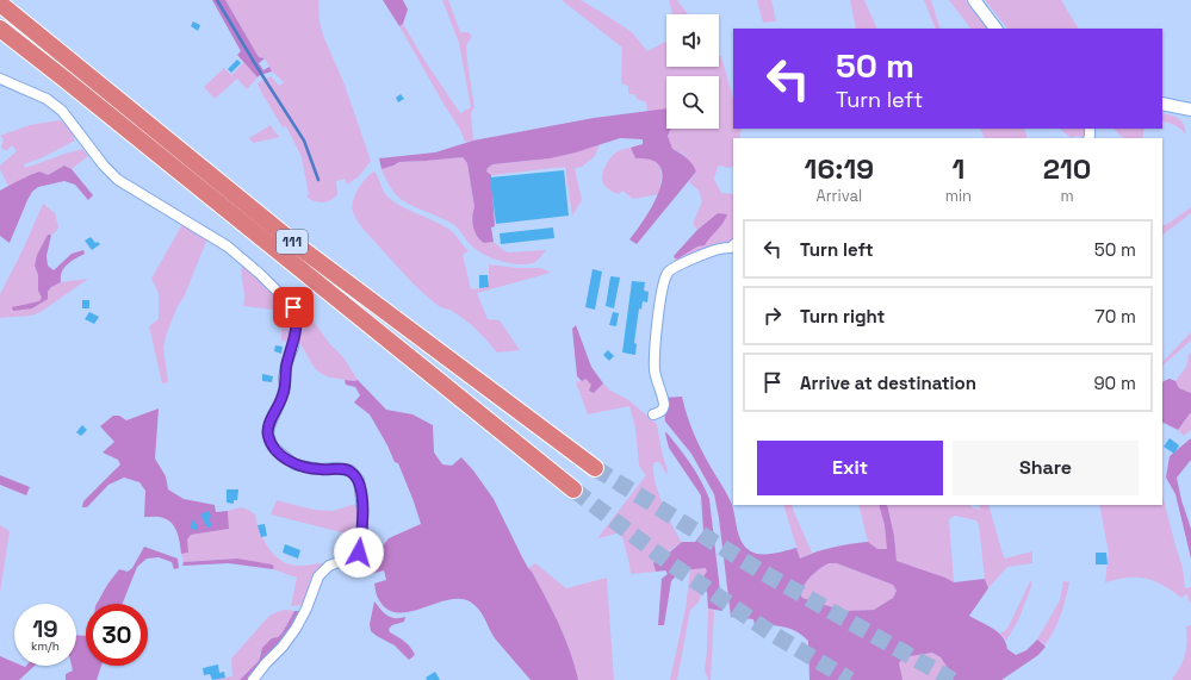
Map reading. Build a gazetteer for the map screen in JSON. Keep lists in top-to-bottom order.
{
  "streets": {
    "highway": ["111"]
  },
  "page": {
    "turn": ["50 m", "Turn left"],
    "eta": [
      "16:19",
      "Arrival",
      "1",
      "min",
      "210",
      "m"
    ],
    "list": [
      {
        "name": "Turn left",
        "value": "50 m"
      },
      {
        "name": "Turn right",
        "value": "70 m"
      },
      {
        "name": "Arrive at destination",
        "value": "90 m"
      }
    ],
    "buttons": ["Exit", "Share"],
    "speed": "19 km/h",
    "limit": "30"
  }
}
